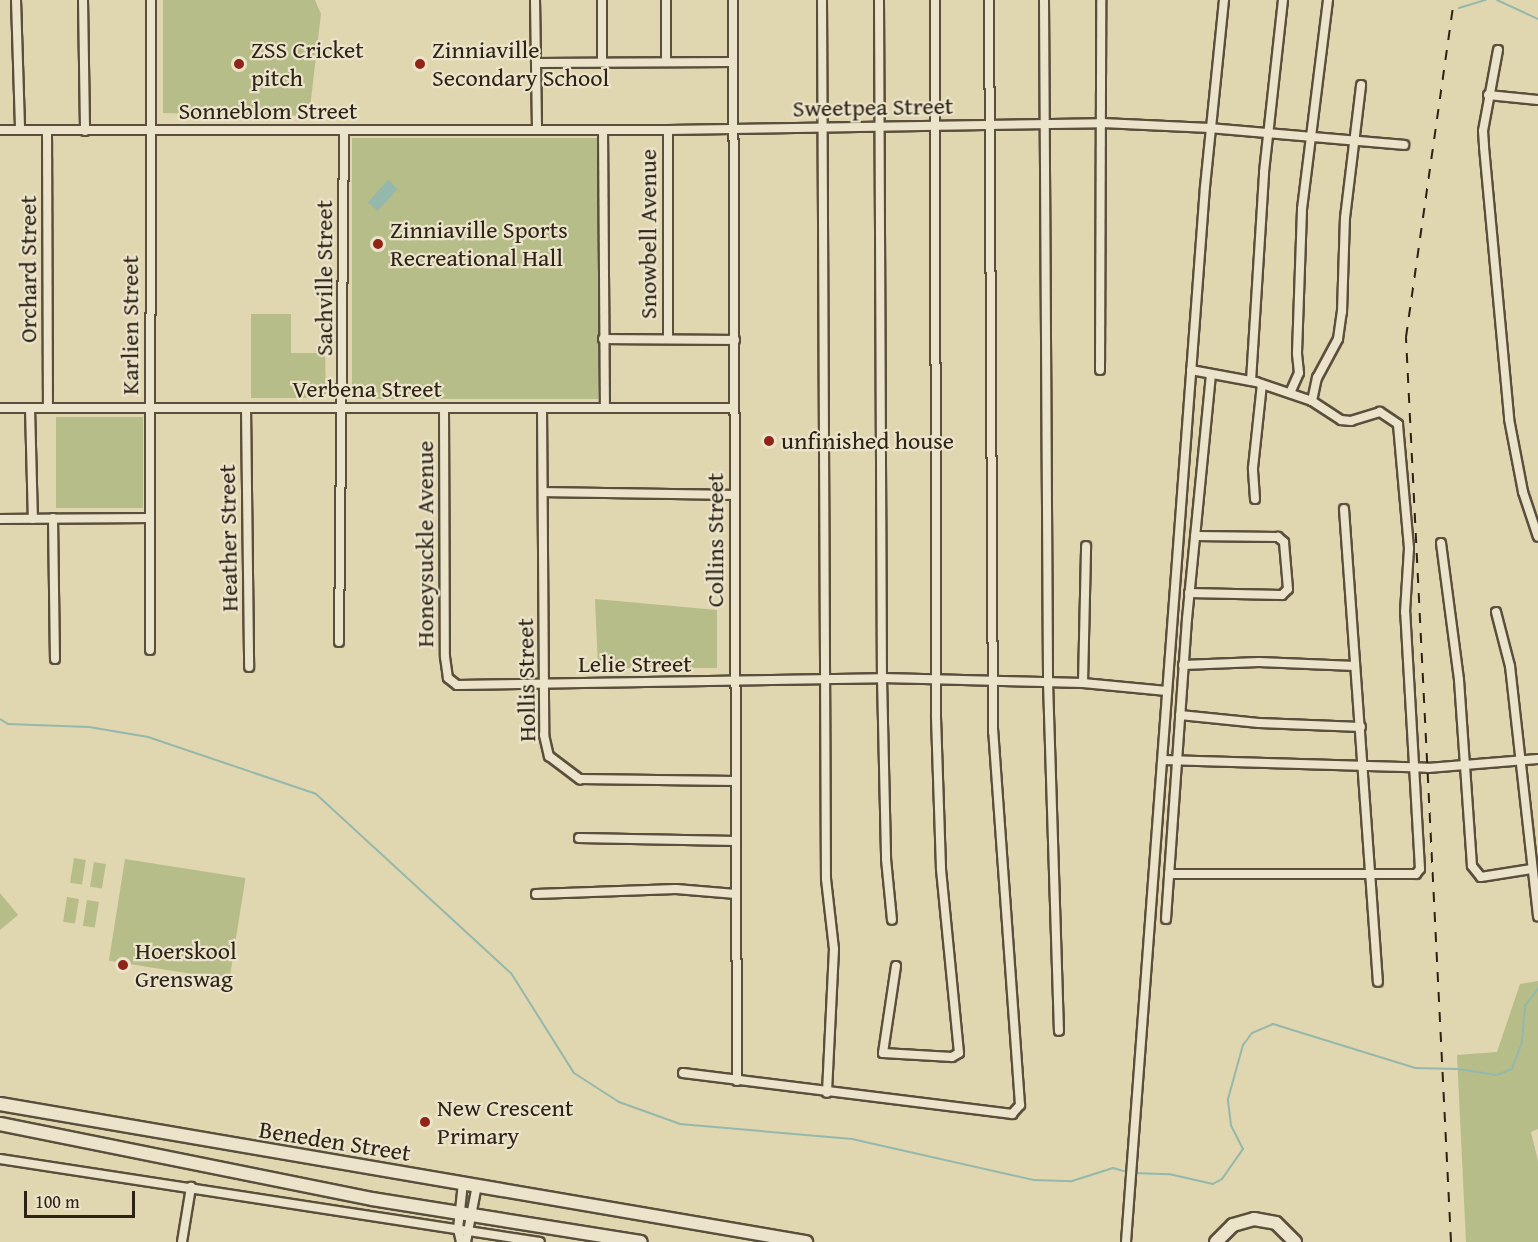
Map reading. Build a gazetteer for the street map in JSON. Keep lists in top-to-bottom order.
{
  "streets": {
    "main road": ["Beneden Street"],
    "street": [
      "Sweetpea Street",
      "Sonneblom Street",
      "Snowbell Avenue",
      "Orchard Street",
      "Sachville Street",
      "Karlien Street",
      "Verbena Street",
      "Heather Street",
      "Collins Street",
      "Honeysuckle Avenue",
      "Lelie Street",
      "Hollis Street"
    ]
  },
  "crossings": [
    ["Sweetpea Street", "Sonneblom Street"],
    ["Sweetpea Street", "Snowbell Avenue"],
    ["Sweetpea Street", "Collins Street"],
    ["Sonneblom Street", "Orchard Street"],
    ["Sonneblom Street", "Sachville Street"],
    ["Sonneblom Street", "Karlien Street"],
    ["Orchard Street", "Verbena Street"],
    ["Sachville Street", "Verbena Street"],
    ["Karlien Street", "Verbena Street"],
    ["Verbena Street", "Heather Street"],
    ["Verbena Street", "Collins Street"],
    ["Verbena Street", "Honeysuckle Avenue"],
    ["Verbena Street", "Hollis Street"],
    ["Collins Street", "Lelie Street"],
    ["Collins Street", "Hollis Street"],
    ["Honeysuckle Avenue", "Lelie Street"],
    ["Lelie Street", "Hollis Street"]
  ],
  "places": [
    "ZSS Cricket pitch",
    "Zinniaville Secondary School",
    "Zinniaville Sports Recreational Hall",
    "unfinished house",
    "Hoerskool Grenswag",
    "New Crescent Primary"
  ],
  "scale_bar": "100 m"
}
